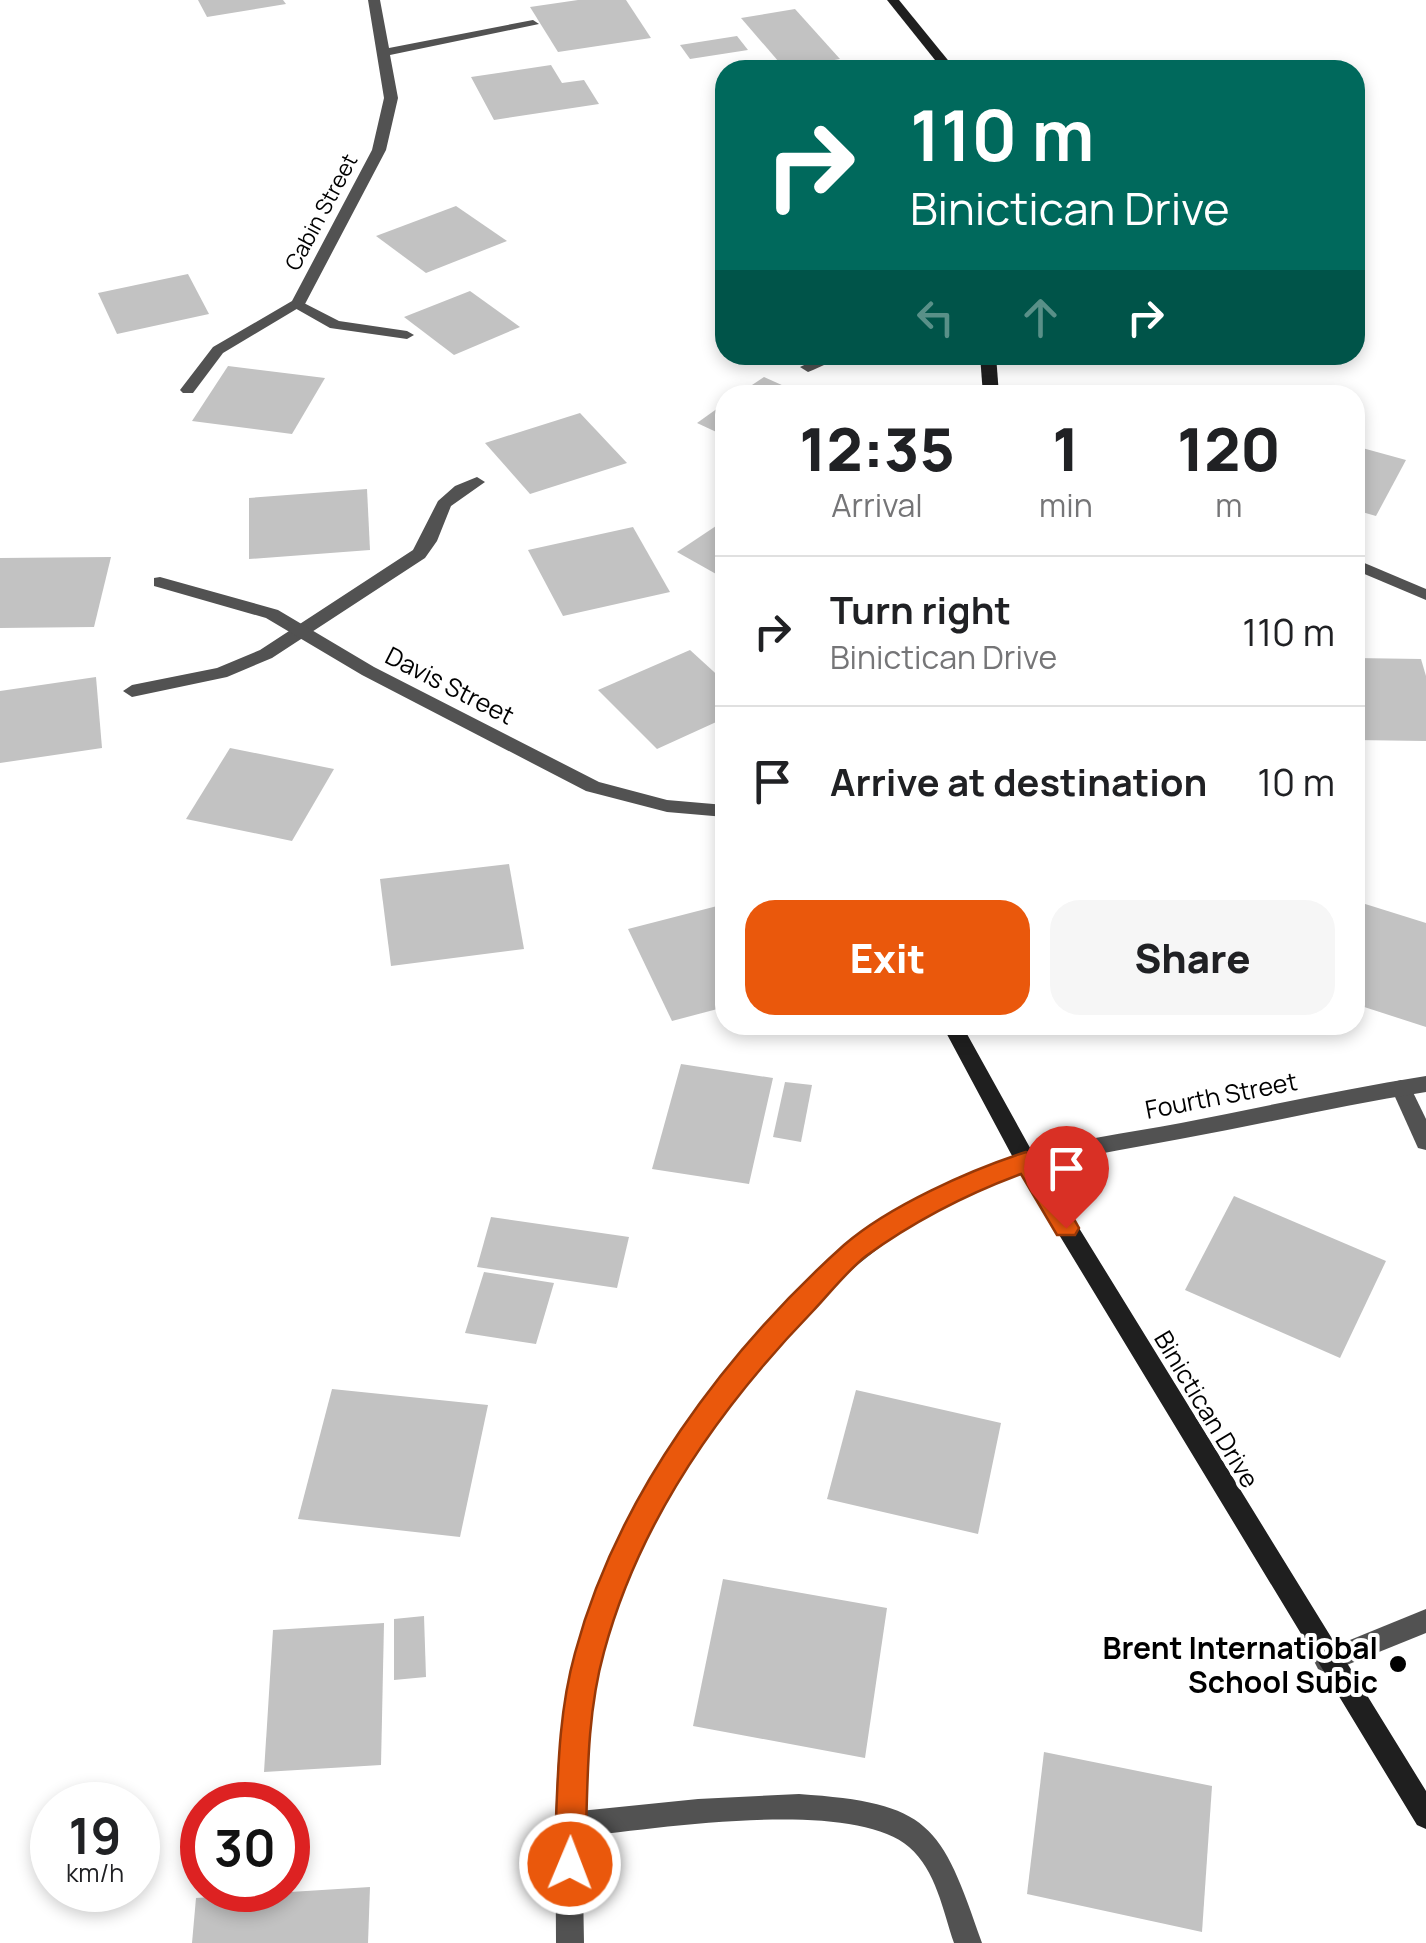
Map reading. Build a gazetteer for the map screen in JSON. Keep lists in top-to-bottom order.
{
  "streets": {
    "street": [
      "Cabin Street",
      "Davis Street",
      "Fourth Street",
      "Binictican Drive"
    ]
  },
  "crossings": [
    ["Fourth Street", "Binictican Drive"]
  ],
  "places": ["Brent Internatiobal School Subic"],
  "page": {
    "turn": ["110 m", "Binictican Drive"],
    "eta": [
      "12:35",
      "Arrival",
      "1",
      "min",
      "120",
      "m"
    ],
    "list": [
      {
        "name": "Turn right",
        "note": "Binictican Drive",
        "value": "110 m"
      },
      {
        "name": "Arrive at destination",
        "value": "10 m"
      }
    ],
    "buttons": ["Exit", "Share"],
    "speed": "19 km/h",
    "limit": "30"
  }
}
